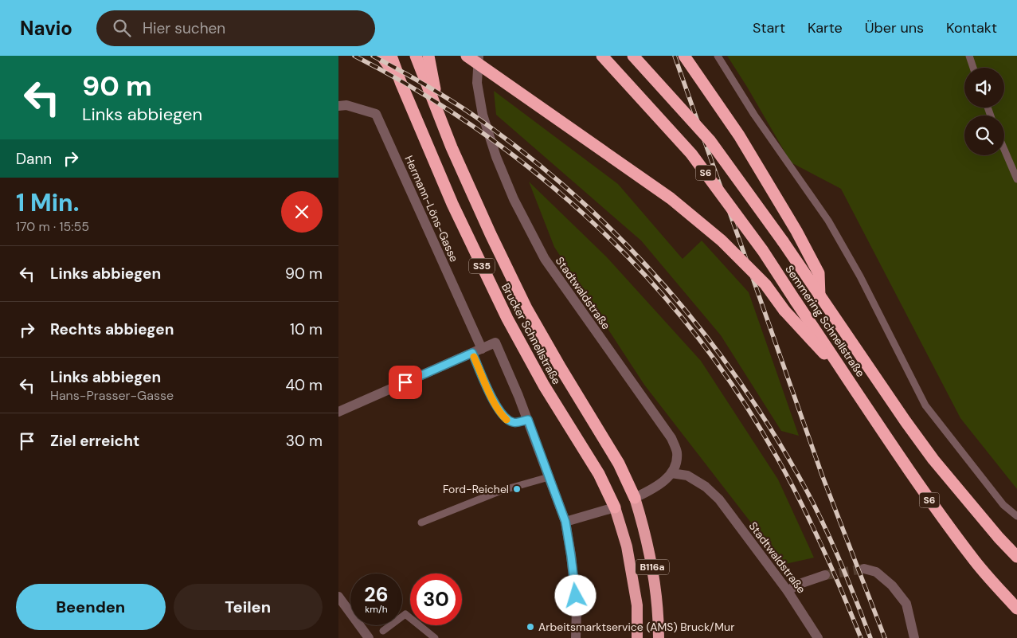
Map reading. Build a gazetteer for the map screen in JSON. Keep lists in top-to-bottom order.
{
  "streets": {
    "highway": [
      "S6",
      "S35",
      "Semmering Schnellstraße",
      "Brucker Schnellstraße",
      "B116a"
    ],
    "street": ["Hermann-Löns-Gasse", "Stadtwaldstraße"]
  },
  "crossings": [
    ["Brucker Schnellstraße", "B116a"]
  ],
  "places": ["Ford-Reichel", "Arbeitsmarktservice (AMS) Bruck/Mur"],
  "page": {
    "header": "Navio",
    "search": "Hier suchen",
    "nav": [
      "Start",
      "Karte",
      "Über uns",
      "Kontakt"
    ],
    "turn": ["90 m", "Links abbiegen"],
    "then": "Dann",
    "heading": ["1 Min.", "170 m · 15:55"],
    "list": [
      {
        "name": "Links abbiegen",
        "value": "90 m"
      },
      {
        "name": "Rechts abbiegen",
        "value": "10 m"
      },
      {
        "name": "Links abbiegen",
        "note": "Hans-Prasser-Gasse",
        "value": "40 m"
      },
      {
        "name": "Ziel erreicht",
        "value": "30 m"
      }
    ],
    "speed": "26 km/h",
    "limit": "30",
    "buttons": ["Beenden", "Teilen"]
  }
}
